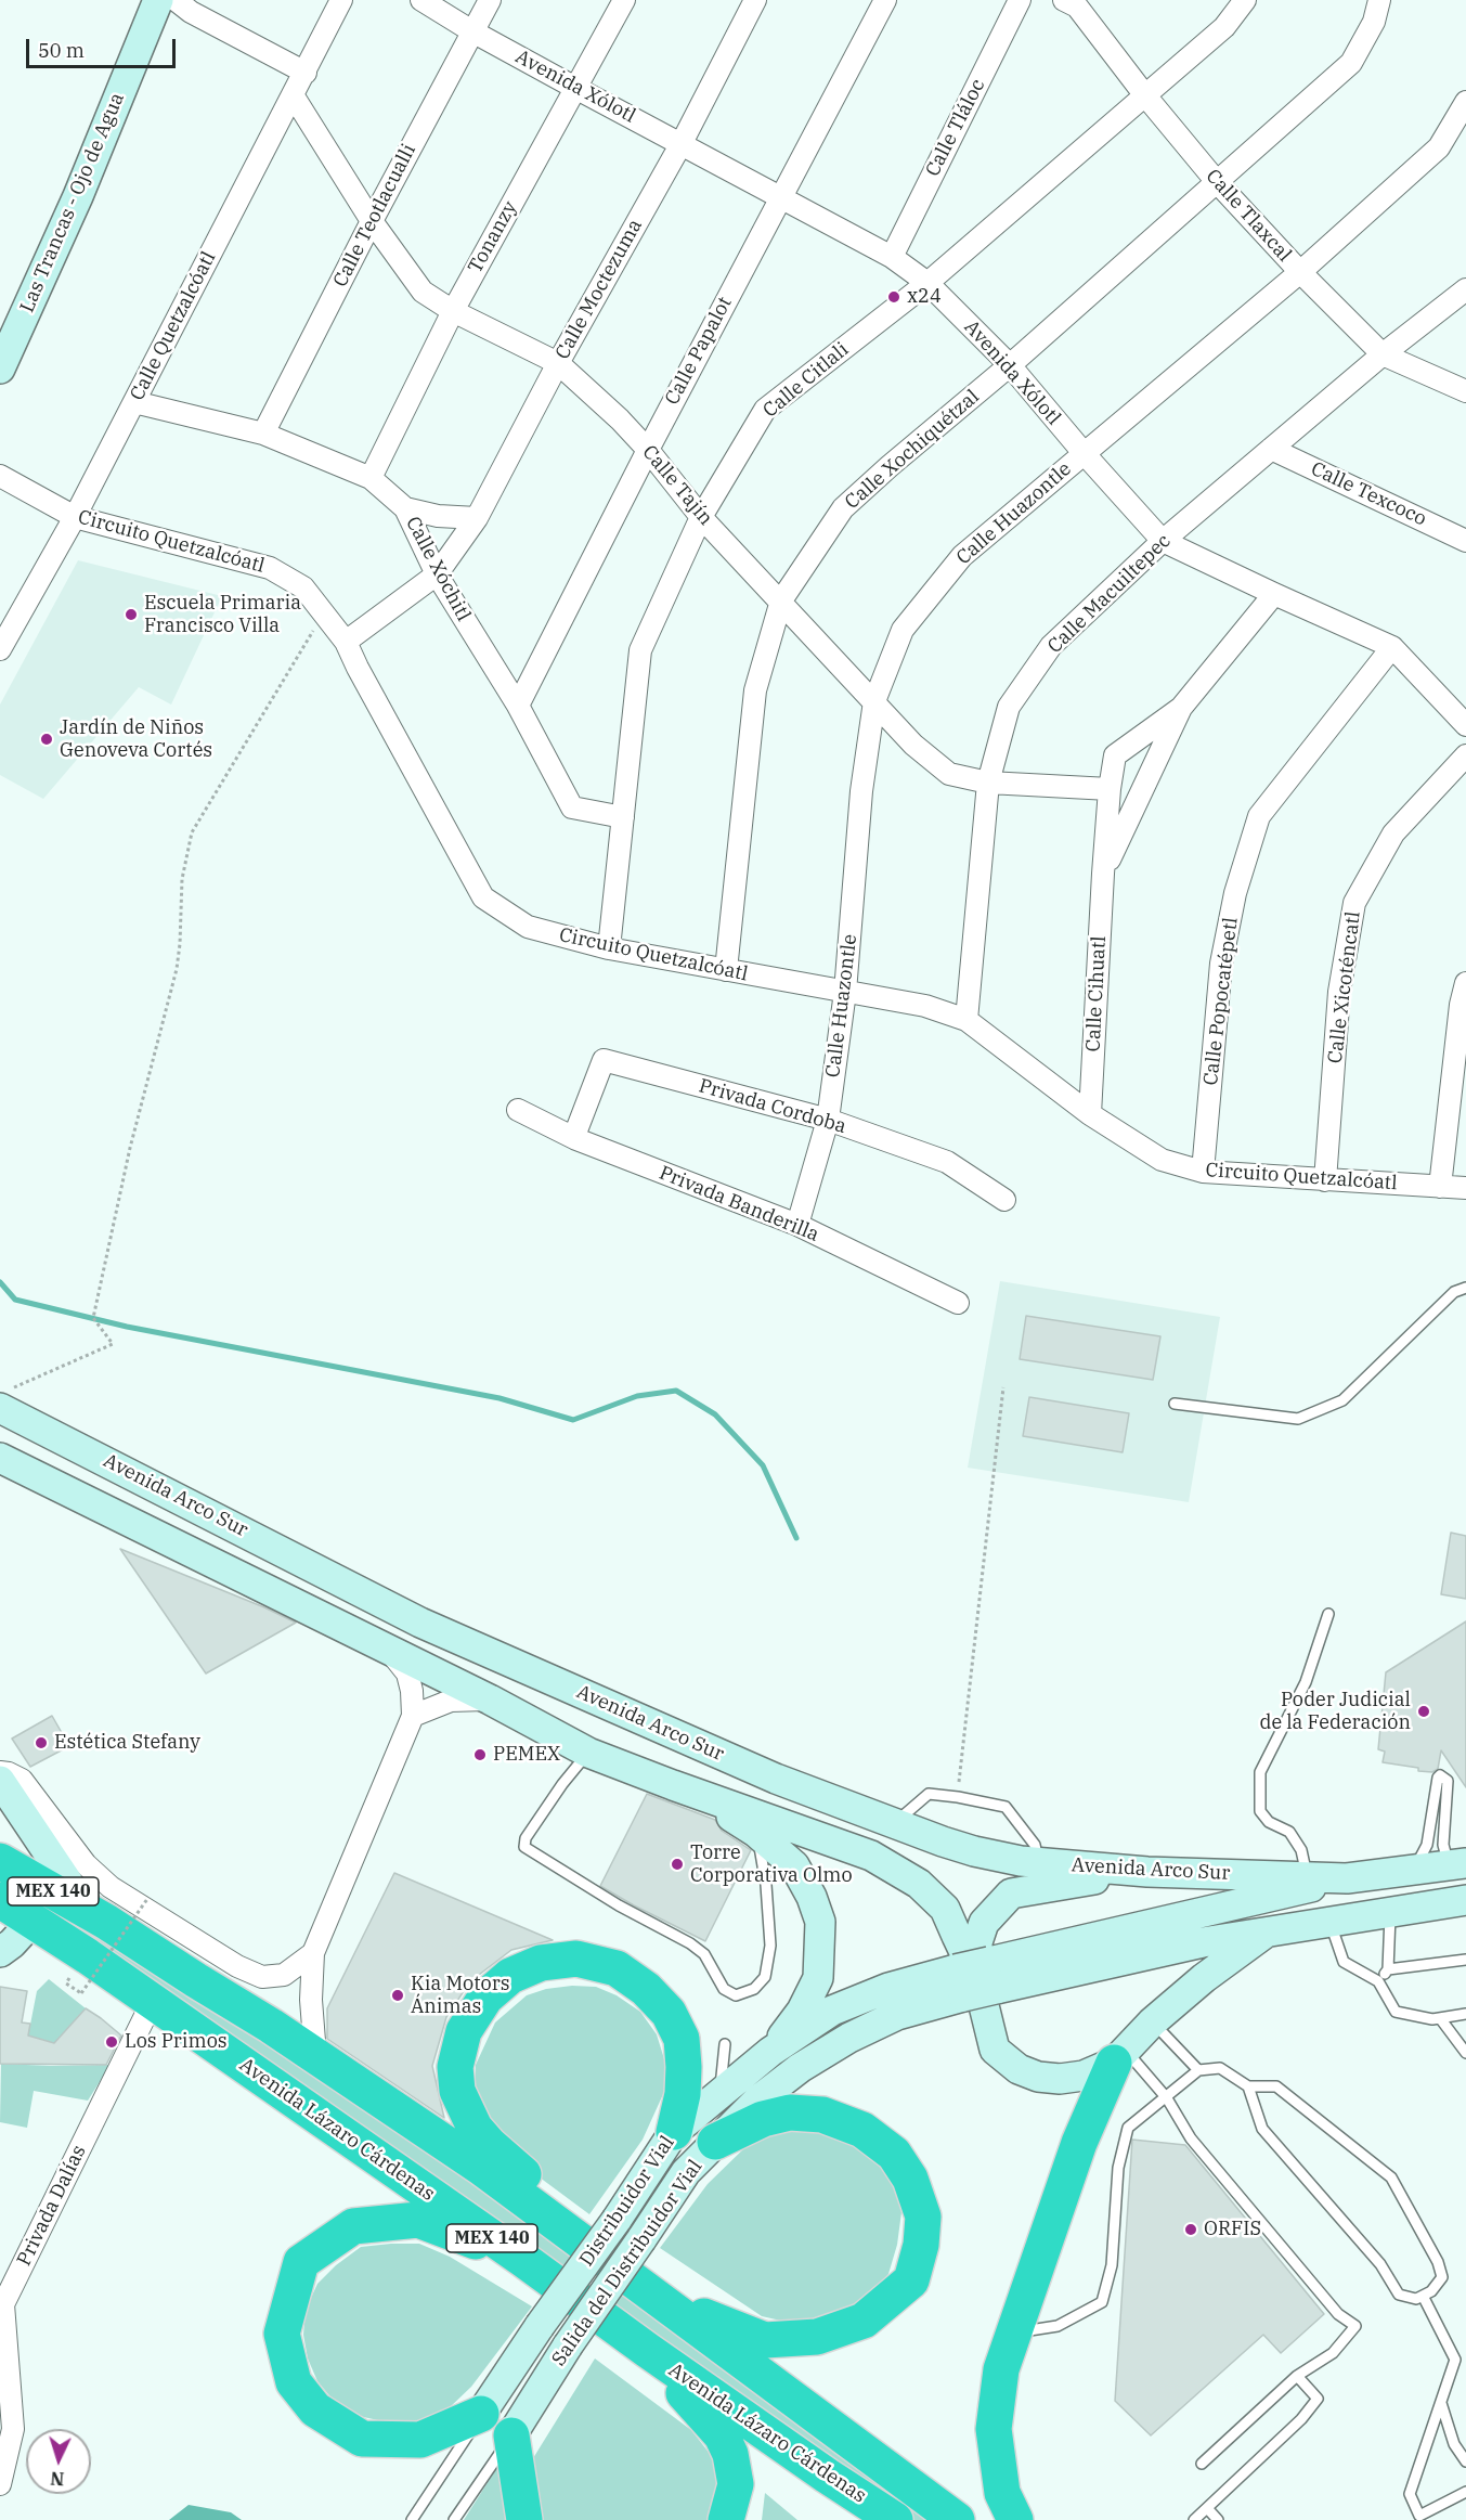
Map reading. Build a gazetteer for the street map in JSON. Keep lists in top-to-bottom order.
{
  "streets": {
    "highway": ["MEX 140", "Avenida Lázaro Cárdenas"],
    "main road": [
      "Las Trancas - Ojo de Agua",
      "Avenida Arco Sur",
      "Distribuidor Vial",
      "Salida del Distribuidor Vial"
    ],
    "street": [
      "Avenida Xólotl",
      "Calle Tláloc",
      "Calle Teotlacualli",
      "Calle Tlaxcal",
      "Tonanzy",
      "Calle Moctezuma",
      "Calle Quetzalcóatl",
      "Calle Papalot",
      "Calle Citlali",
      "Calle Xochiquétzal",
      "Calle Tajín",
      "Calle Texcoco",
      "Calle Huazontle",
      "Circuito Quetzalcóatl",
      "Calle Xóchitl",
      "Calle Macuiltepec",
      "Calle Xicoténcatl",
      "Calle Cihuatl",
      "Calle Popocatépetl",
      "Privada Cordoba",
      "Privada Banderilla",
      "Privada Dalías"
    ]
  },
  "crossings": [
    ["Avenida Xólotl", "Calle Tláloc"],
    ["Avenida Xólotl", "Calle Teotlacualli"],
    ["Avenida Xólotl", "Tonanzy"],
    ["Avenida Xólotl", "Calle Moctezuma"],
    ["Avenida Xólotl", "Calle Papalot"],
    ["Avenida Xólotl", "Calle Citlali"],
    ["Avenida Xólotl", "Calle Xochiquétzal"],
    ["Avenida Xólotl", "Calle Huazontle"],
    ["Avenida Xólotl", "Calle Macuiltepec"],
    ["Avenida Xólotl", "Calle Cihuatl"],
    ["Avenida Xólotl", "Calle Popocatépetl"],
    ["Calle Teotlacualli", "Calle Tajín"],
    ["Calle Teotlacualli", "Calle Xóchitl"],
    ["Calle Tlaxcal", "Calle Citlali"],
    ["Calle Tlaxcal", "Calle Xochiquétzal"],
    ["Calle Tlaxcal", "Calle Huazontle"],
    ["Calle Tlaxcal", "Calle Macuiltepec"],
    ["Tonanzy", "Calle Tajín"],
    ["Tonanzy", "Calle Xóchitl"],
    ["Calle Moctezuma", "Calle Tajín"],
    ["Calle Moctezuma", "Circuito Quetzalcóatl"],
    ["Calle Moctezuma", "Calle Xóchitl"],
    ["Calle Quetzalcóatl", "Calle Tajín"],
    ["Calle Quetzalcóatl", "Circuito Quetzalcóatl"],
    ["Calle Quetzalcóatl", "Calle Xóchitl"],
    ["Calle Papalot", "Calle Tajín"],
    ["Calle Papalot", "Calle Xóchitl"],
    ["Calle Citlali", "Calle Tajín"],
    ["Calle Citlali", "Circuito Quetzalcóatl"],
    ["Calle Citlali", "Calle Xóchitl"],
    ["Calle Xochiquétzal", "Calle Tajín"],
    ["Calle Xochiquétzal", "Circuito Quetzalcóatl"],
    ["Calle Tajín", "Calle Huazontle"],
    ["Calle Tajín", "Calle Macuiltepec"],
    ["Calle Tajín", "Calle Cihuatl"],
    ["Calle Texcoco", "Calle Macuiltepec"],
    ["Calle Huazontle", "Circuito Quetzalcóatl"],
    ["Calle Huazontle", "Privada Cordoba"],
    ["Calle Huazontle", "Privada Banderilla"],
    ["Circuito Quetzalcóatl", "Calle Macuiltepec"],
    ["Circuito Quetzalcóatl", "Calle Xicoténcatl"],
    ["Circuito Quetzalcóatl", "Calle Cihuatl"],
    ["Circuito Quetzalcóatl", "Calle Popocatépetl"],
    ["Privada Cordoba", "Privada Banderilla"],
    ["Avenida Arco Sur", "Distribuidor Vial"],
    ["Avenida Arco Sur", "Salida del Distribuidor Vial"],
    ["Distribuidor Vial", "Salida del Distribuidor Vial"]
  ],
  "places": [
    "x24",
    "Escuela Primaria Francisco Villa",
    "Jardín de Niños Genoveva Cortés",
    "Poder Judicial de la Federación",
    "Estética Stefany",
    "PEMEX",
    "Torre Corporativa Olmo",
    "Kia Motors Ánimas",
    "Los Primos",
    "ORFIS"
  ],
  "scale_bar": "50 m",
  "north": "bottom"
}
